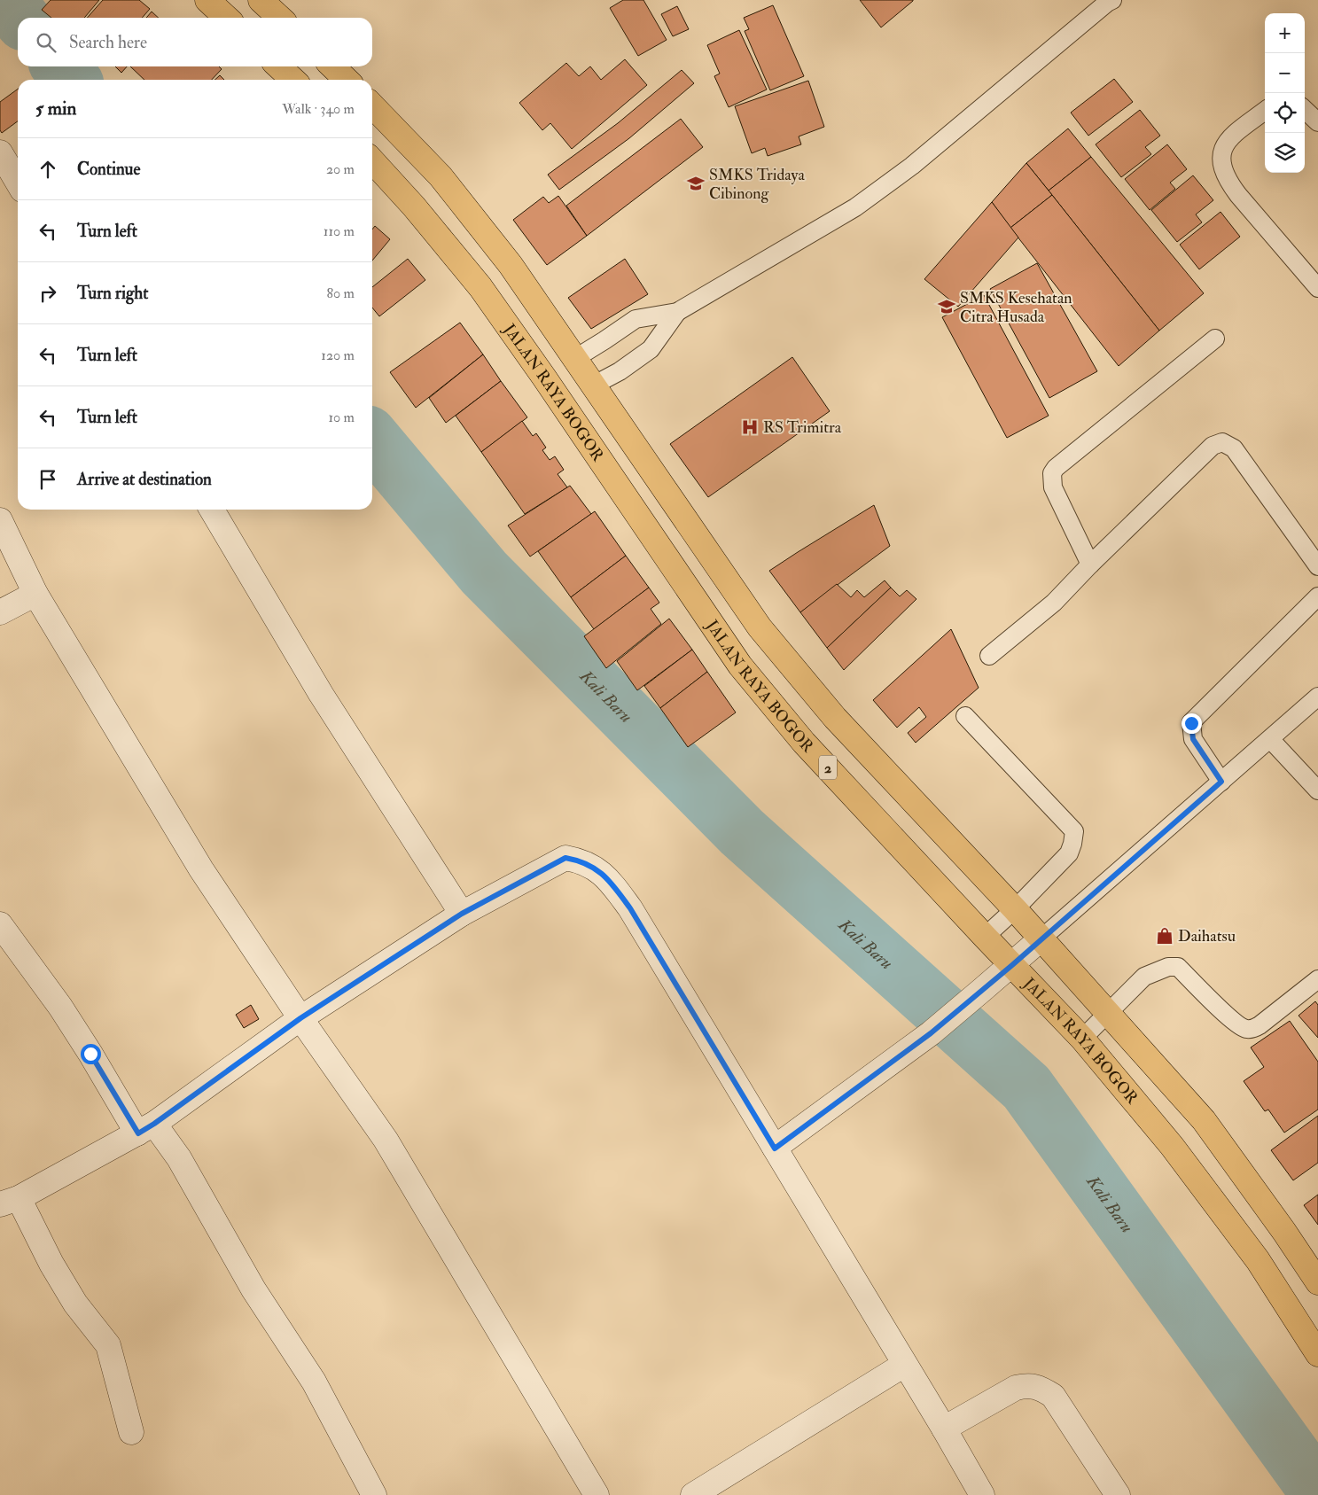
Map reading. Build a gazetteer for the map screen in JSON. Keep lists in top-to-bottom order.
{
  "streets": {
    "highway": ["JALAN RAYA BOGOR", "2"]
  },
  "water": ["Kali Baru"],
  "places": {
    "school or university": ["SMKS Tridaya Cibinong", "SMKS Kesehatan Citra Husada"],
    "hospital": ["RS Trimitra"],
    "shop": ["Daihatsu"]
  },
  "page": {
    "map_buttons": ["+", "−"],
    "search": "Search here",
    "heading": ["5 min", "Walk · 340 m"],
    "list": [
      ["Continue", "20 m"],
      ["Turn left", "110 m"],
      ["Turn right", "80 m"],
      ["Turn left", "120 m"],
      ["Turn left", "10 m"],
      "Arrive at destination"
    ]
  }
}
